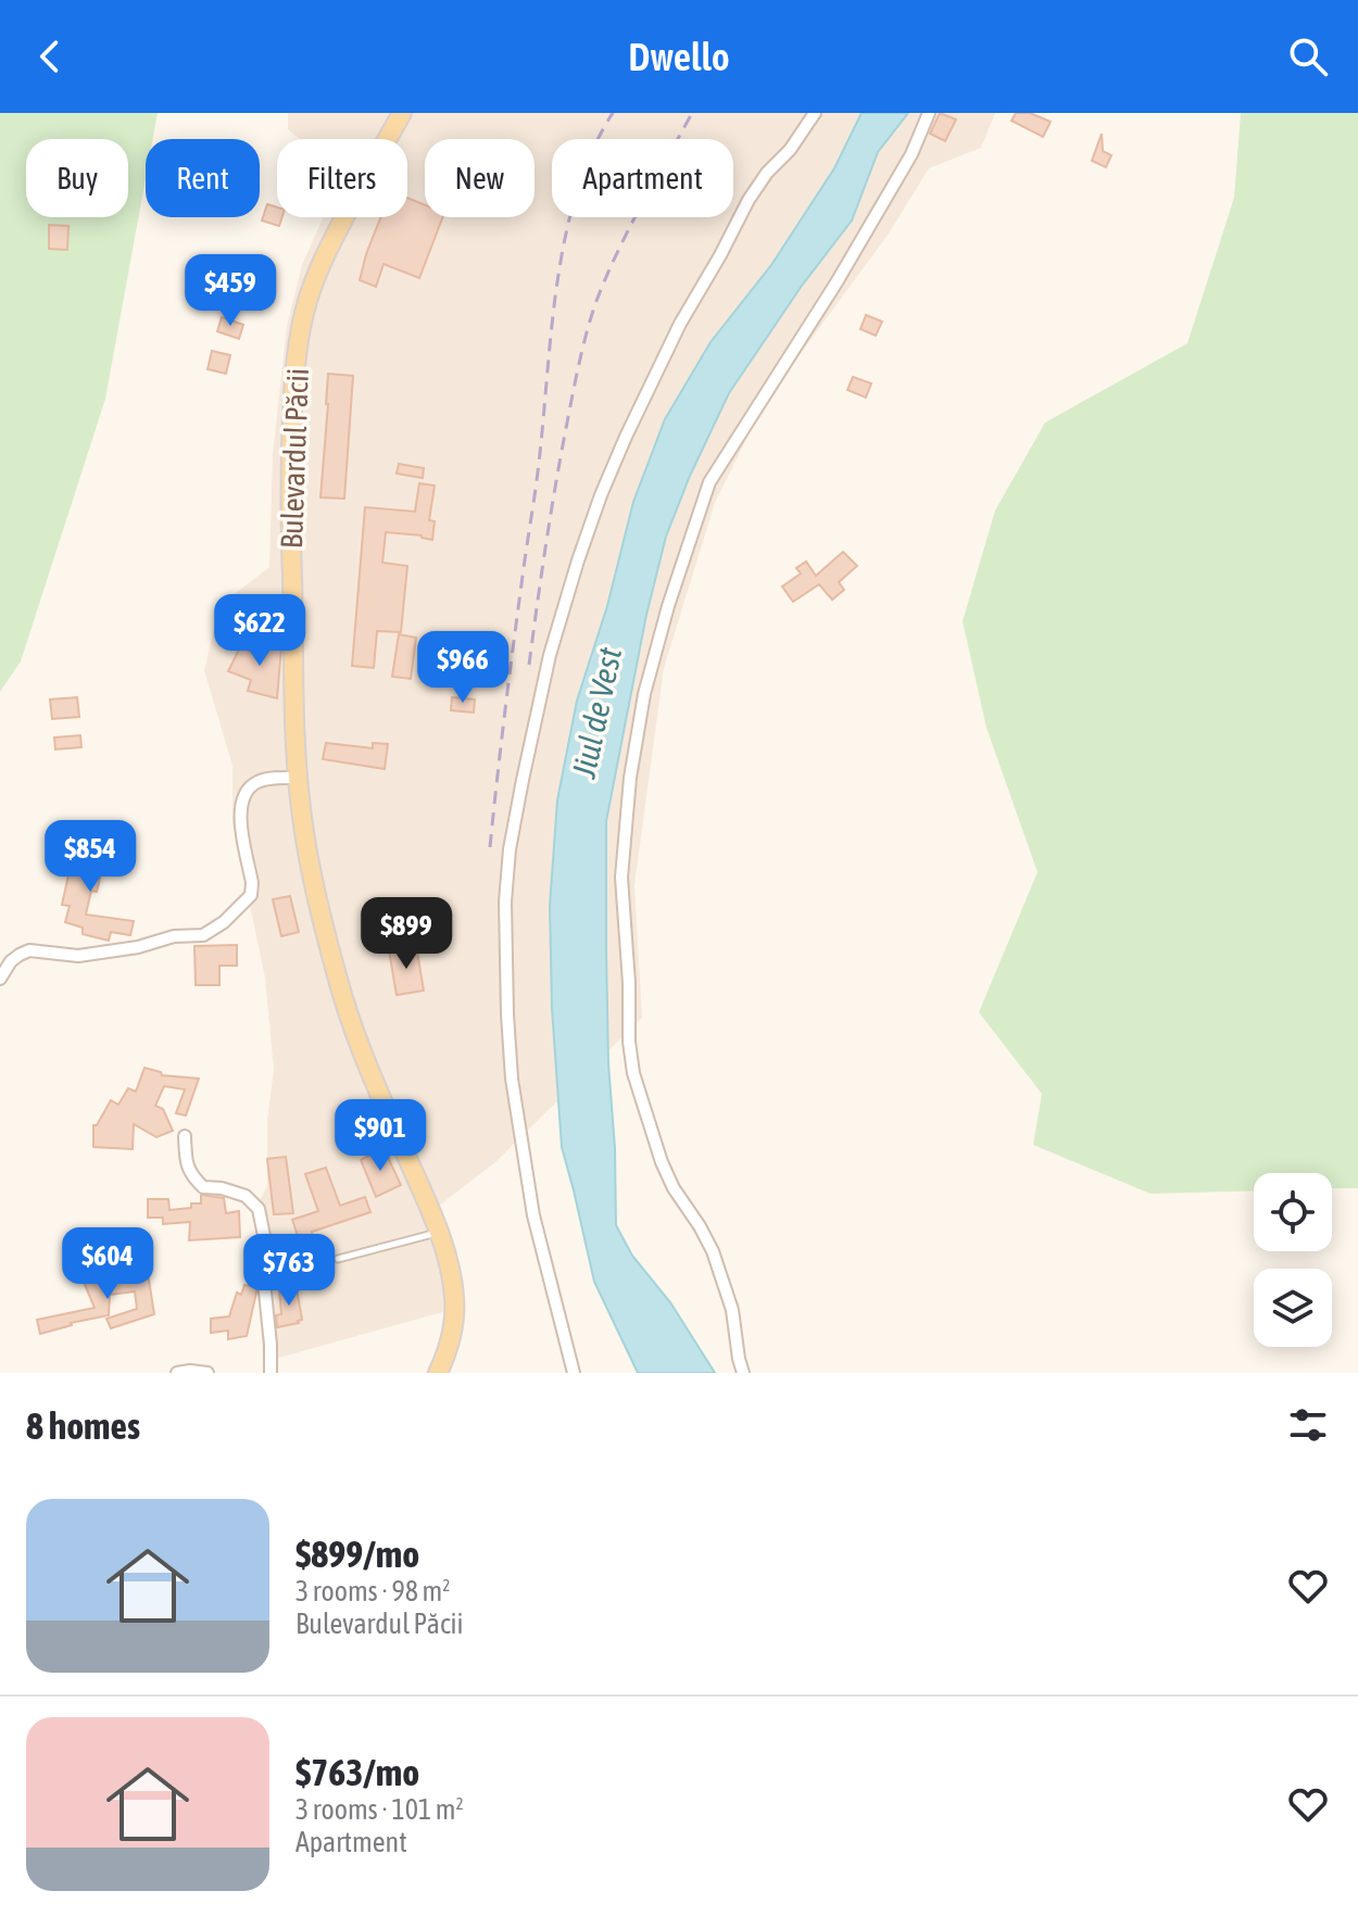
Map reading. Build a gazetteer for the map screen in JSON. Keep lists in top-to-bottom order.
{
  "streets": {
    "main road": ["Bulevardul Păcii"]
  },
  "water": ["Jiul de Vest"],
  "page": {
    "header": "Dwello",
    "chip": [
      "Buy",
      "Rent",
      "Filters",
      "New",
      "Apartment"
    ],
    "price": [
      "$459",
      "$622",
      "$966",
      "$854",
      "$899",
      "$901",
      "$604",
      "$763"
    ],
    "heading": "8 homes",
    "list": [
      {
        "name": "$899/mo",
        "note": "3 rooms · 98 m² · Bulevardul Păcii"
      },
      {
        "name": "$763/mo",
        "note": "3 rooms · 101 m² · Apartment"
      }
    ]
  }
}
